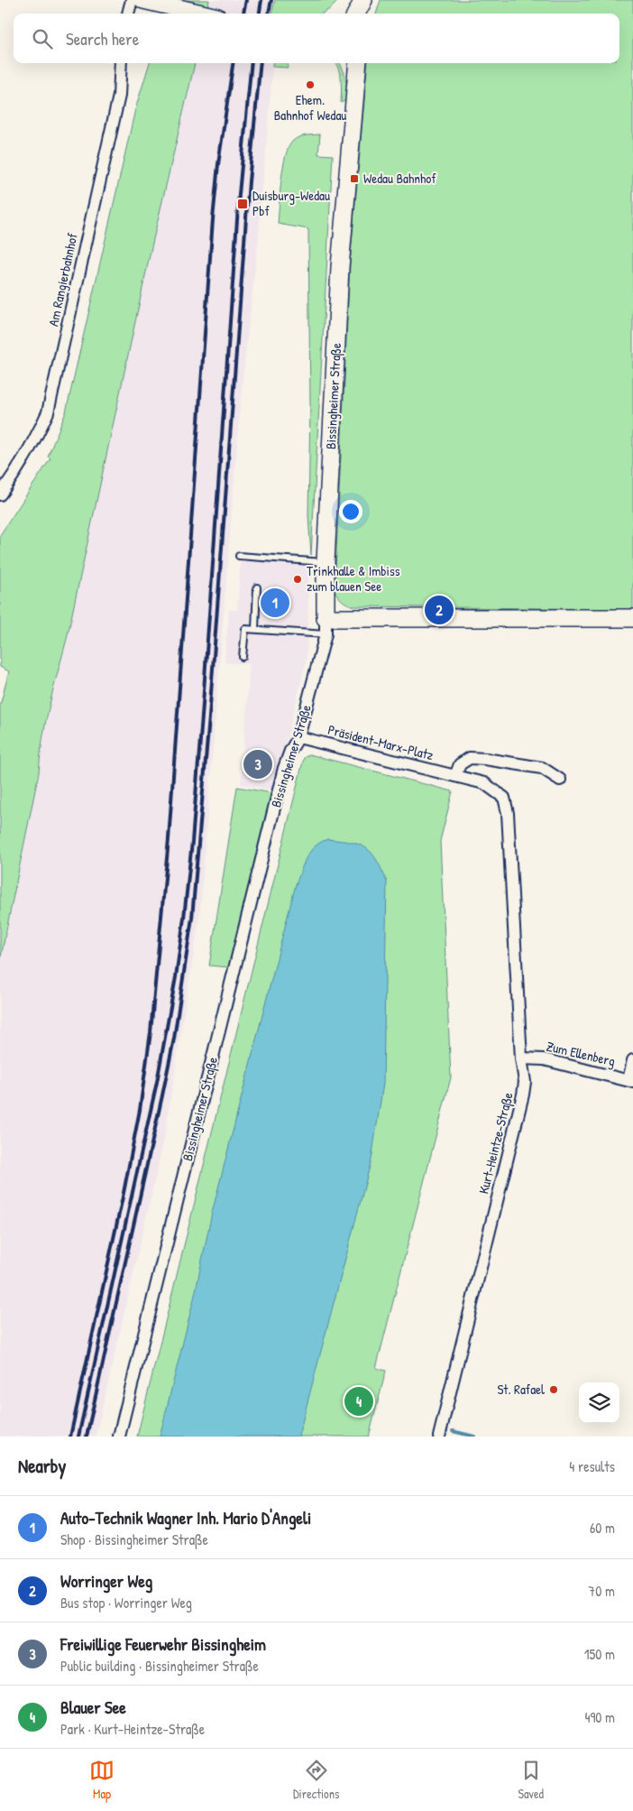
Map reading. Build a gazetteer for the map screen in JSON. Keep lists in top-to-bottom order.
{
  "streets": {
    "street": [
      "Am Rangierbahnhof",
      "Bissingheimer Straße",
      "Präsident-Marx-Platz",
      "Zum Ellenberg",
      "Kurt-Heintze-Straße"
    ]
  },
  "crossings": [
    ["Bissingheimer Straße", "Präsident-Marx-Platz"],
    ["Präsident-Marx-Platz", "Kurt-Heintze-Straße"],
    ["Zum Ellenberg", "Kurt-Heintze-Straße"]
  ],
  "places": {
    "other": ["Ehem. Bahnhof Wedau", "Trinkhalle & Imbiss zum blauen See", "St. Rafael"],
    "transit": ["Wedau Bahnhof", "Duisburg-Wedau Pbf"]
  },
  "page": {
    "search": "Search here",
    "pins": [
      "1",
      "2",
      "3",
      "4"
    ],
    "heading": ["Nearby", "4 results"],
    "list": [
      {
        "mark": "1",
        "name": "Auto-Technik Wagner Inh. Mario D'Angeli",
        "note": "Shop · Bissingheimer Straße",
        "value": "60 m"
      },
      {
        "mark": "2",
        "name": "Worringer Weg",
        "note": "Bus stop · Worringer Weg",
        "value": "70 m"
      },
      {
        "mark": "3",
        "name": "Freiwillige Feuerwehr Bissingheim",
        "note": "Public building · Bissingheimer Straße",
        "value": "150 m"
      },
      {
        "mark": "4",
        "name": "Blauer See",
        "note": "Park · Kurt-Heintze-Straße",
        "value": "490 m"
      }
    ],
    "nav": ["Map", "Directions", "Saved"]
  }
}
